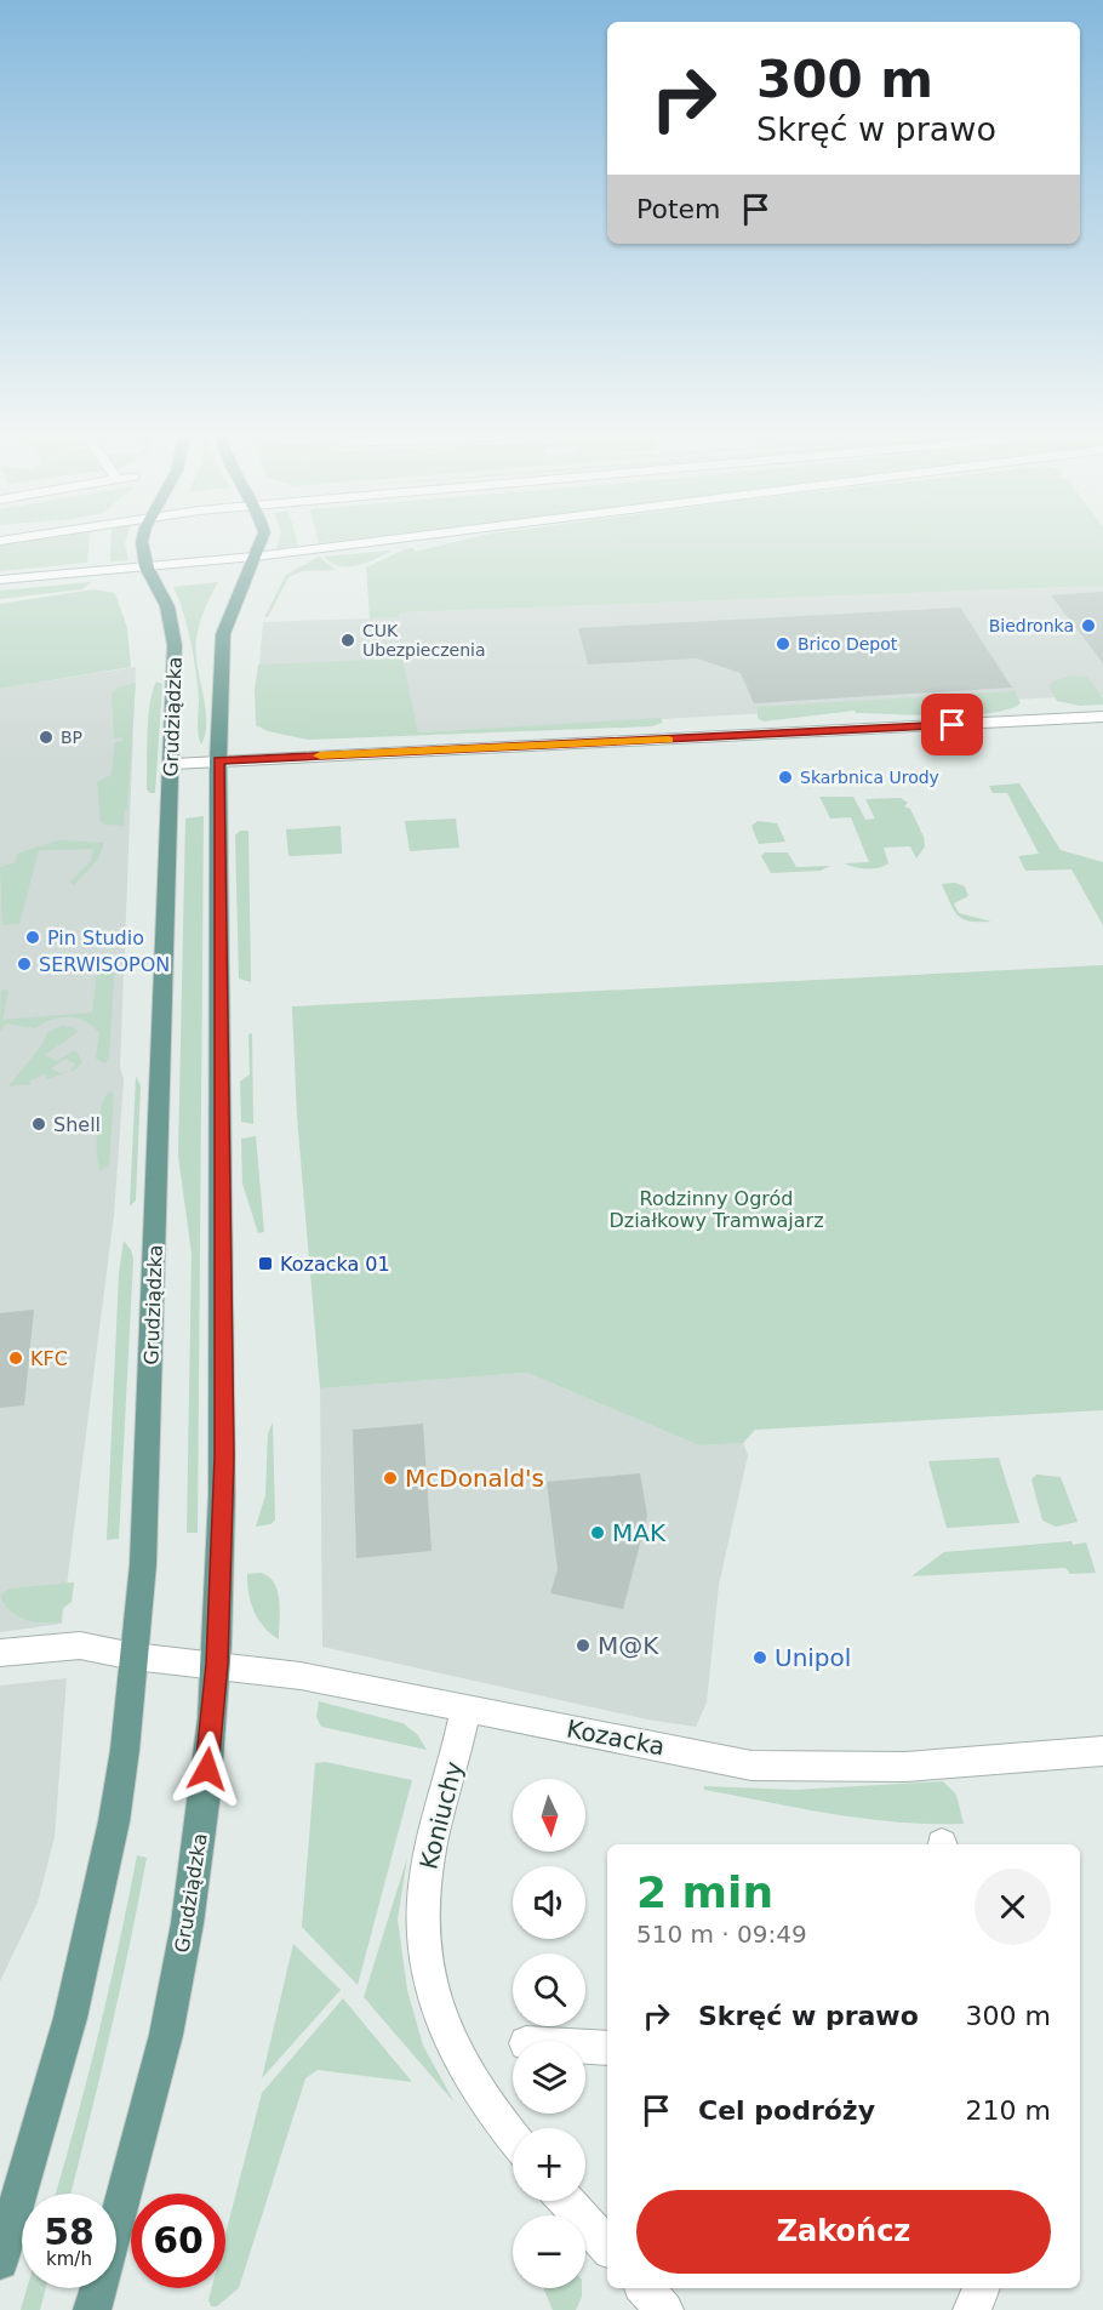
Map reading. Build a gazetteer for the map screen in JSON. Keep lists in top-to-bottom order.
{
  "streets": {
    "main road": ["Grudziądzka", "Kozacka", "Koniuchy"]
  },
  "crossings": [
    ["Grudziądzka", "Kozacka"],
    ["Kozacka", "Koniuchy"]
  ],
  "parks": ["Rodzinny Ogród Działkowy Tramwajarz"],
  "places": {
    "other": [
      "Biedronka",
      "CUK Ubezpieczenia",
      "Brico Depot",
      "BP",
      "Skarbnica Urody",
      "Pin Studio",
      "SERWISOPON",
      "Shell",
      "KFC",
      "McDonald's",
      "MAK",
      "M@K",
      "Unipol"
    ],
    "transit": ["Kozacka 01"]
  },
  "north": "bottom",
  "page": {
    "turn": ["300 m", "Skręć w prawo"],
    "then": "Potem",
    "map_buttons": ["+", "−"],
    "heading": ["2 min", "510 m · 09:49"],
    "list": [
      {
        "name": "Skręć w prawo",
        "value": "300 m"
      },
      {
        "name": "Cel podróży",
        "value": "210 m"
      }
    ],
    "buttons": "Zakończ",
    "speed": "58 km/h",
    "limit": "60"
  }
}
